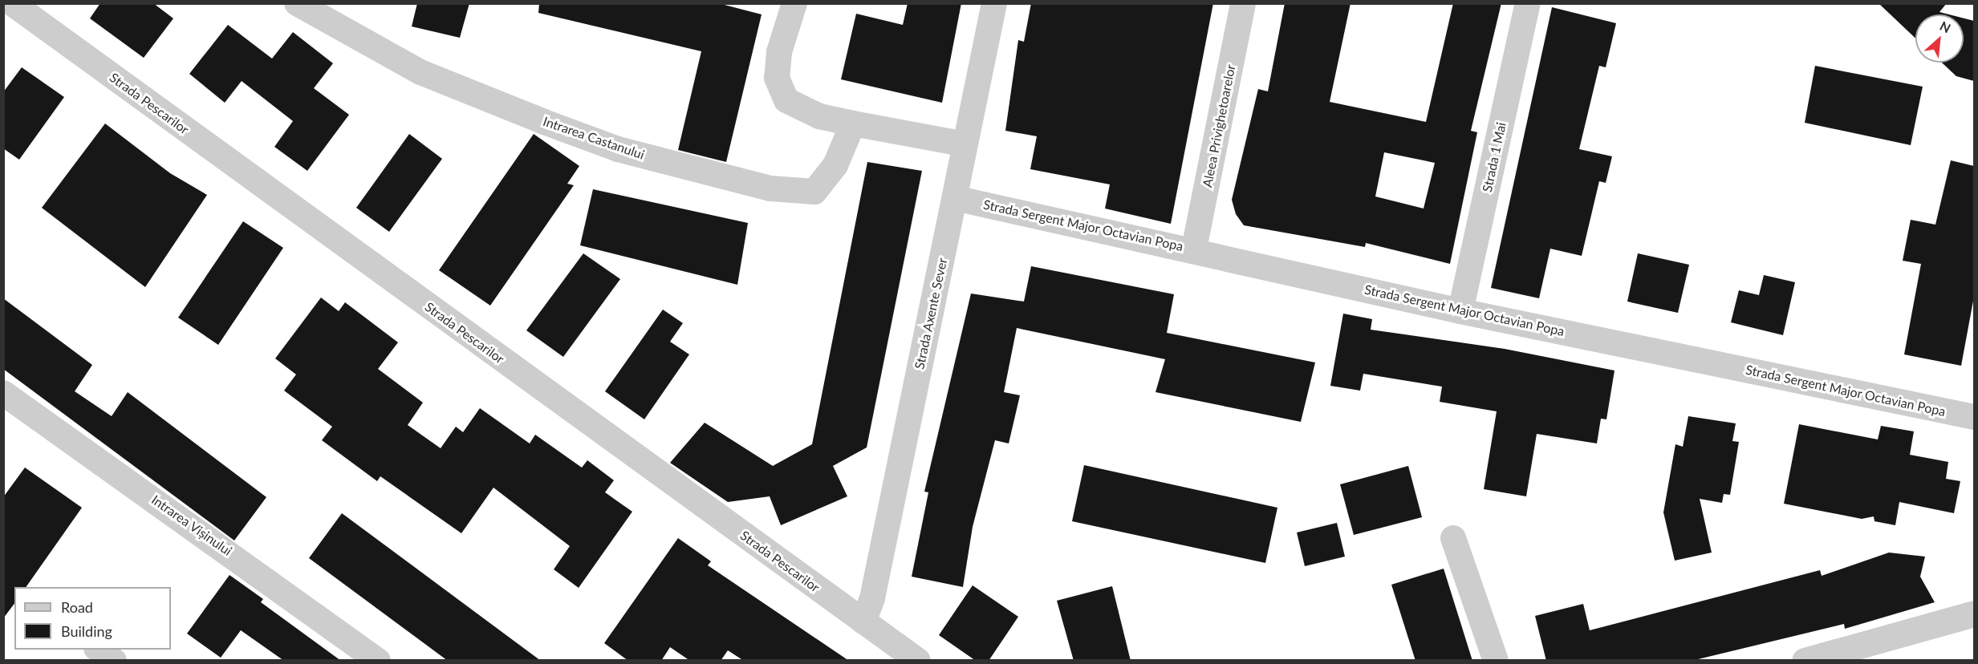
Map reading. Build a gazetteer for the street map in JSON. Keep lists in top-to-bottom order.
{
  "streets": {
    "street": [
      "Strada Pescarilor",
      "Aleea Privighetoarelor",
      "Intrarea Castanului",
      "Strada 1 Mai",
      "Strada Sergent Major Octavian Popa",
      "Strada Axente Sever",
      "Intrarea Vișinului"
    ]
  },
  "crossings": [
    ["Strada Pescarilor", "Strada Axente Sever"],
    ["Aleea Privighetoarelor", "Strada Sergent Major Octavian Popa"],
    ["Strada 1 Mai", "Strada Sergent Major Octavian Popa"],
    ["Strada Sergent Major Octavian Popa", "Strada Axente Sever"]
  ],
  "legend": ["Road", "Building"],
  "north": "top right"
}
